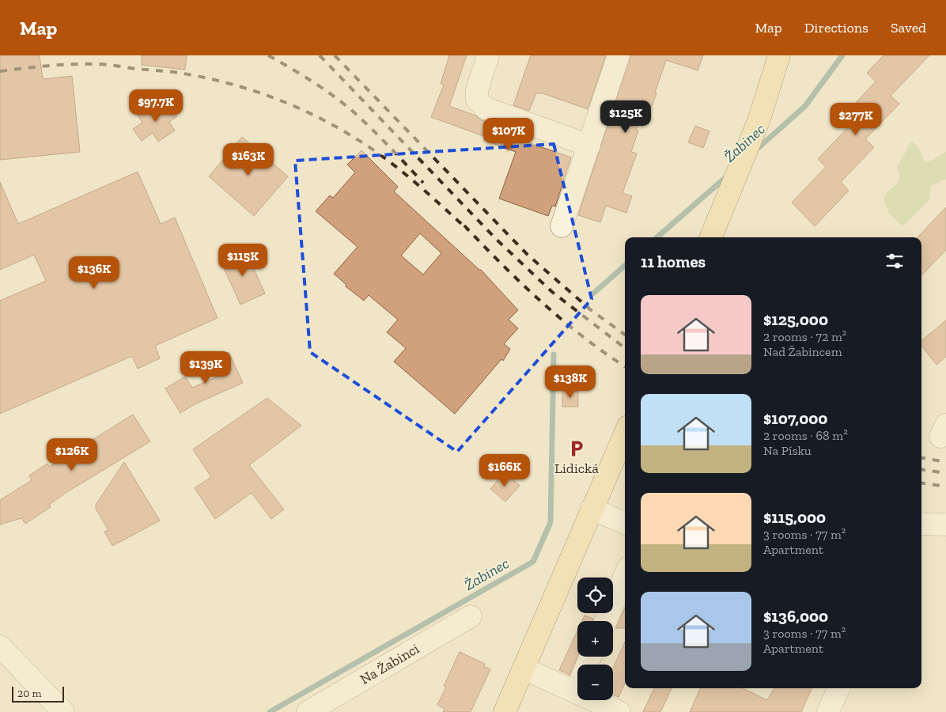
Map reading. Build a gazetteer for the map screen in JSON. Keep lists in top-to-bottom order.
{
  "streets": {
    "street": ["Na Žabinci"]
  },
  "water": ["Žabinec"],
  "places": {
    "parking": ["Lidická"]
  },
  "scale_bar": "20 m",
  "page": {
    "header": "Map",
    "nav": ["Map", "Directions", "Saved"],
    "price": [
      "$97.7K",
      "$125K",
      "$277K",
      "$107K",
      "$163K",
      "$115K",
      "$136K",
      "$139K",
      "$138K",
      "$126K",
      "$166K"
    ],
    "heading": "11 homes",
    "list": [
      {
        "name": "$125,000",
        "note": "2 rooms · 72 m² · Nad Žabincem"
      },
      {
        "name": "$107,000",
        "note": "2 rooms · 68 m² · Na Písku"
      },
      {
        "name": "$115,000",
        "note": "3 rooms · 77 m² · Apartment"
      },
      {
        "name": "$136,000",
        "note": "3 rooms · 77 m² · Apartment"
      }
    ],
    "map_buttons": ["+", "−"],
    "scale": "20 m"
  }
}
